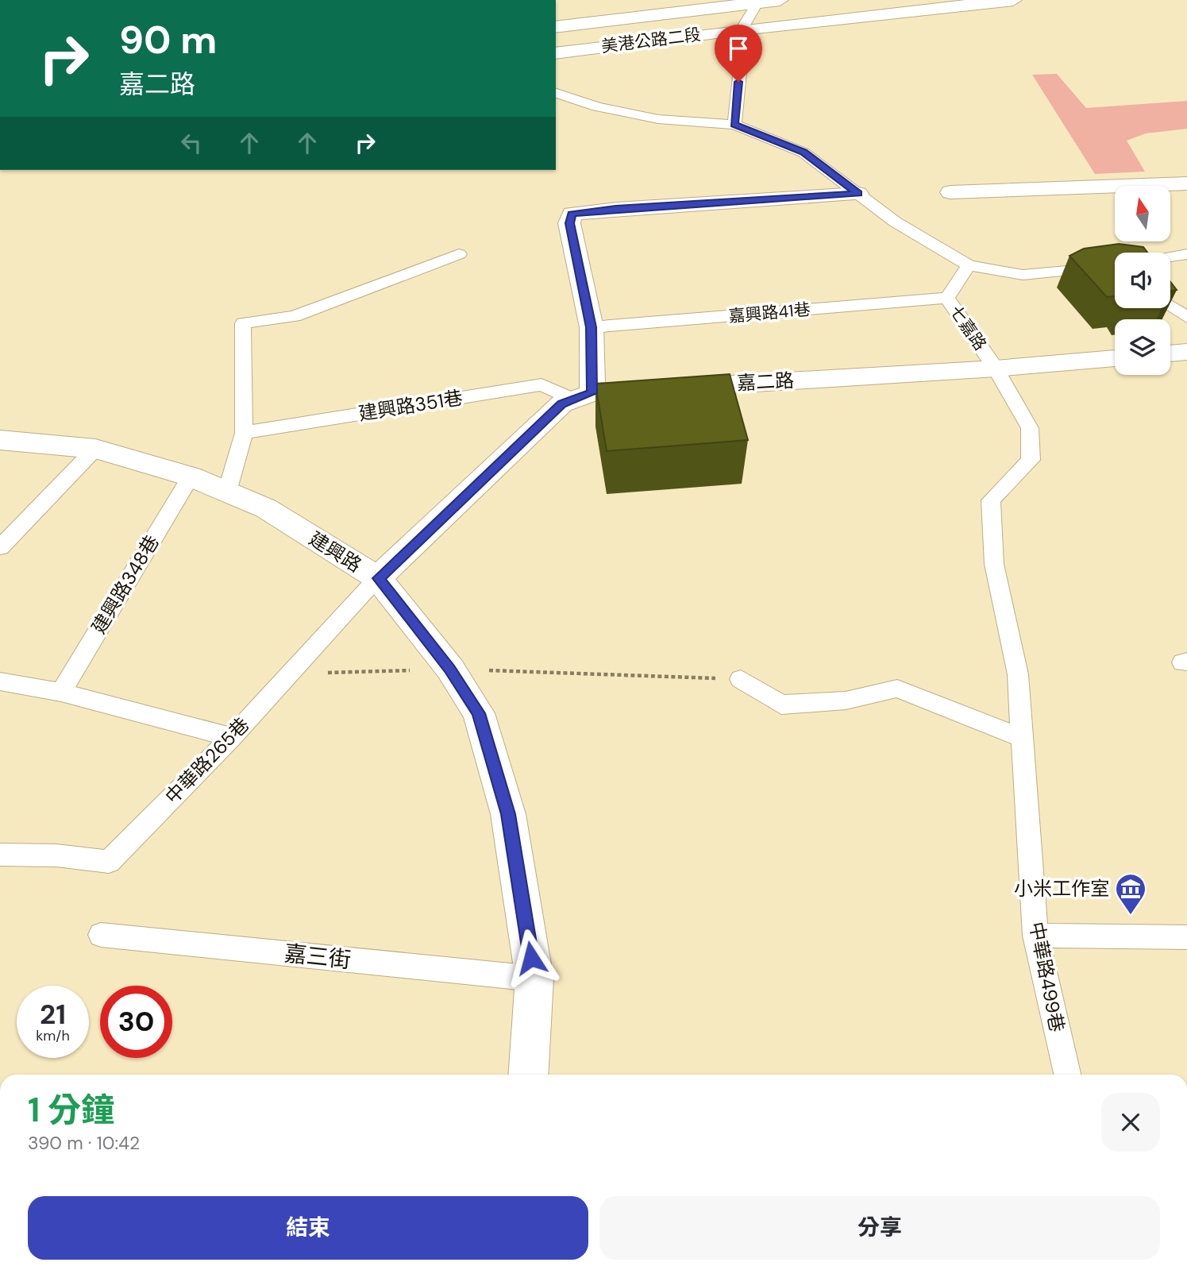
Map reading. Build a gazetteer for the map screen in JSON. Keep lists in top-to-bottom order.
{
  "streets": {
    "street": ["美港公路二段", "嘉二路", "建興路"],
    "lane": [
      "嘉興路41巷",
      "七嘉路",
      "建興路351巷",
      "建興路348巷",
      "中華路265巷",
      "嘉三街",
      "中華路499巷"
    ]
  },
  "crossings": [
    ["嘉興路41巷", "七嘉路"],
    ["七嘉路", "嘉二路"],
    ["七嘉路", "中華路499巷"],
    ["嘉二路", "建興路351巷"],
    ["嘉二路", "建興路"],
    ["嘉二路", "中華路265巷"],
    ["建興路", "建興路348巷"],
    ["建興路", "中華路265巷"],
    ["建興路", "嘉三街"]
  ],
  "places": {
    "museum": ["小米工作室"]
  },
  "north": "top",
  "page": {
    "turn": ["90 m", "嘉二路"],
    "speed": "21 km/h",
    "limit": "30",
    "heading": ["1 分鐘", "390 m · 10:42"],
    "buttons": ["結束", "分享"]
  }
}
